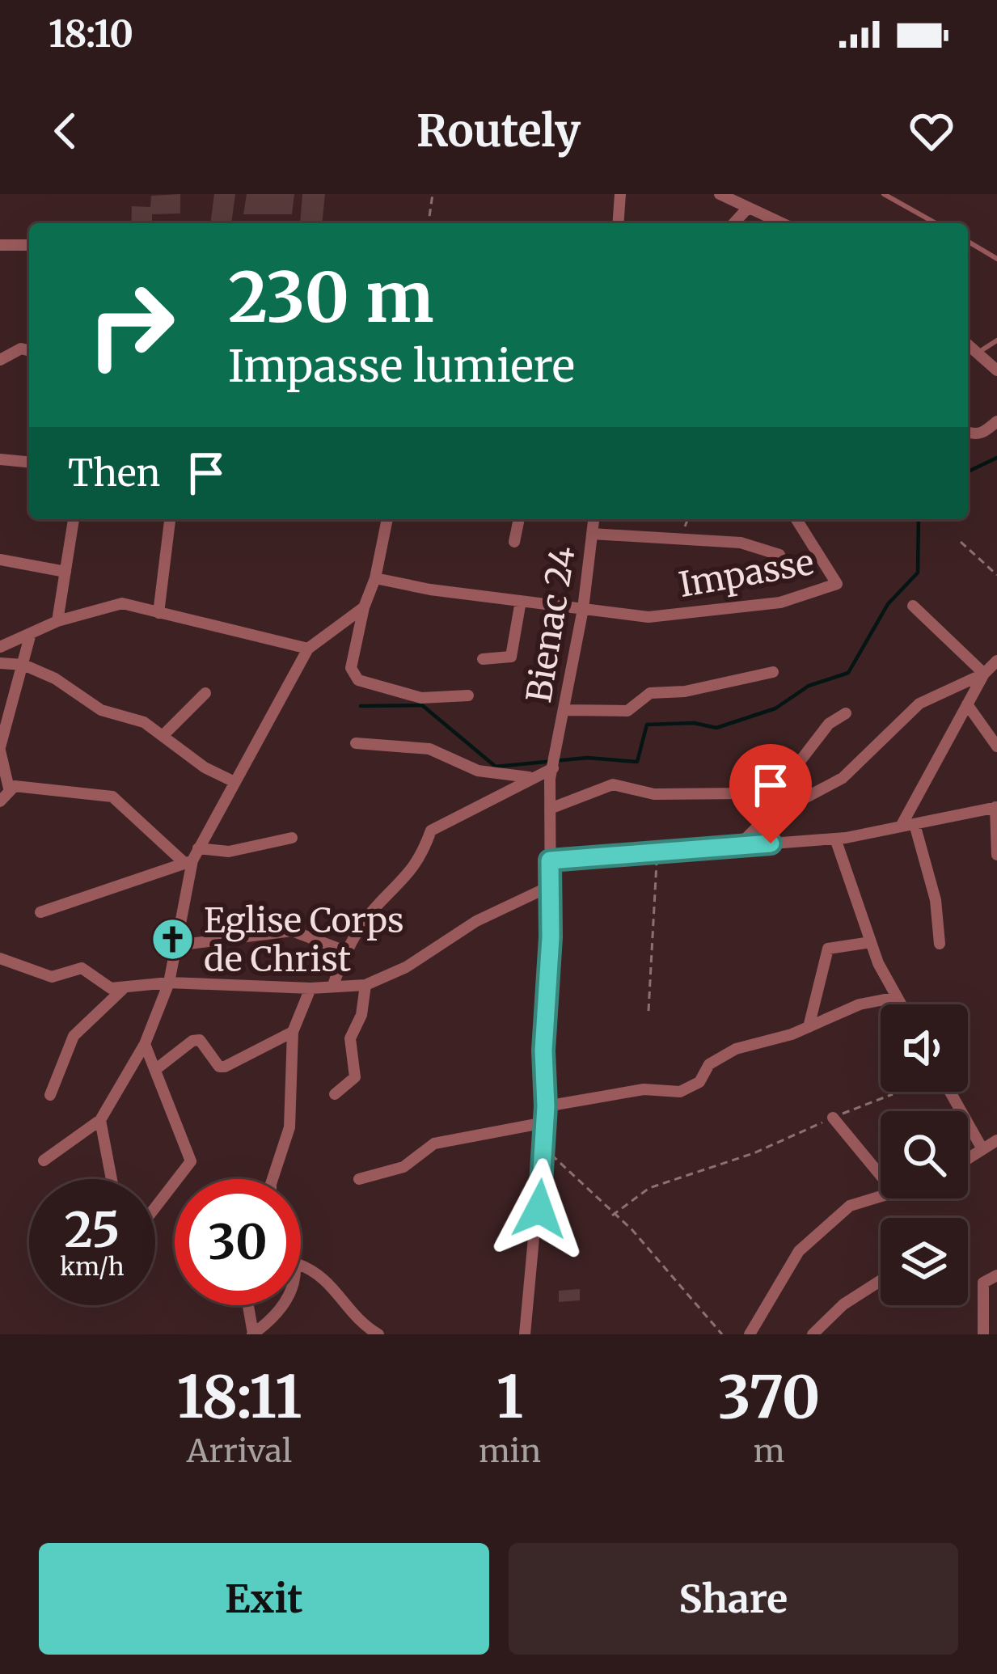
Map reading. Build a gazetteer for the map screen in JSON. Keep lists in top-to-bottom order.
{
  "streets": {
    "street": ["Impasse", "Bienac 24"]
  },
  "crossings": [
    ["Impasse", "Bienac 24"]
  ],
  "places": {
    "church": ["Eglise Corps de Christ"]
  },
  "page": {
    "status": "18:10",
    "header": "Routely",
    "turn": ["230 m", "Impasse lumiere"],
    "then": "Then",
    "speed": "25 km/h",
    "limit": "30",
    "eta": [
      "18:11",
      "Arrival",
      "1",
      "min",
      "370",
      "m"
    ],
    "buttons": ["Exit", "Share"]
  }
}
